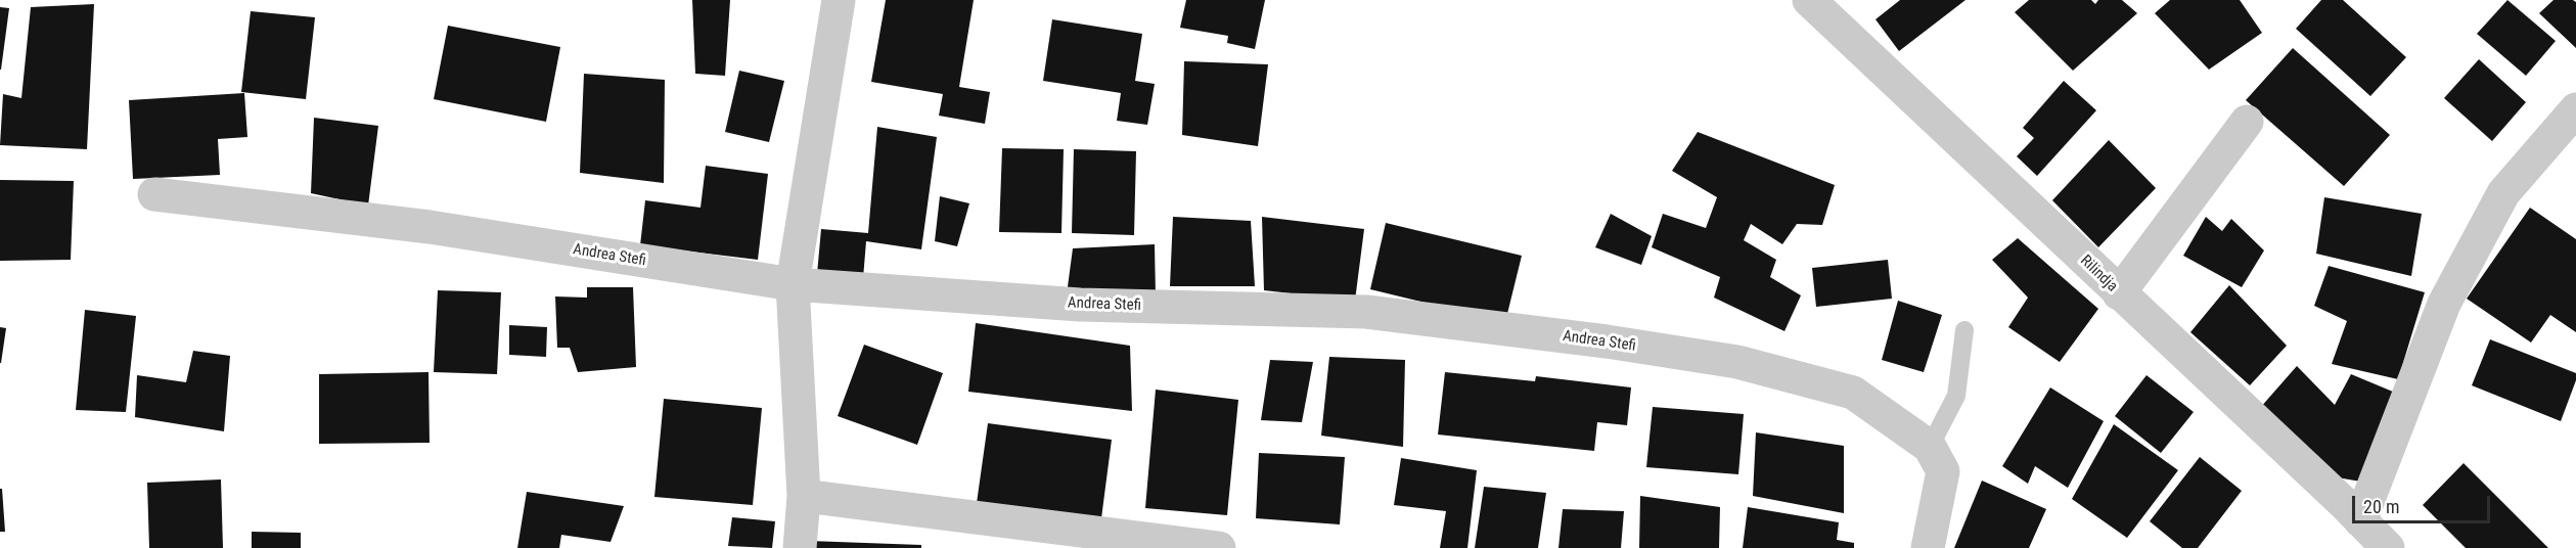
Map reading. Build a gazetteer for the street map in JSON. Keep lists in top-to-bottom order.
{
  "streets": {
    "street": ["Andrea Stefi", "Rilindja"]
  },
  "scale_bar": "20 m"
}
